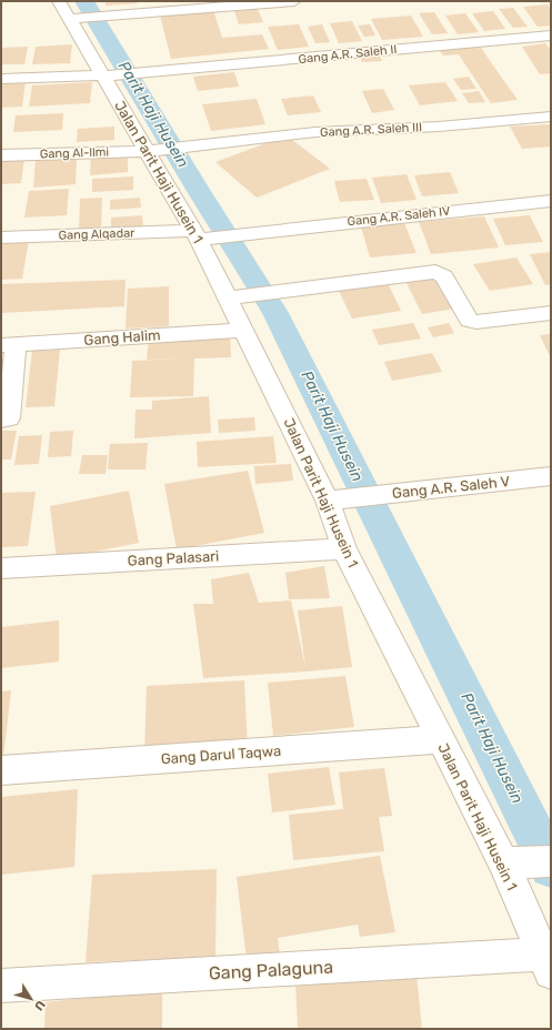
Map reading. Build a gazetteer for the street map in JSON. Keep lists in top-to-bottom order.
{
  "streets": {
    "street": [
      "Gang A.R. Saleh II",
      "Gang A.R. Saleh III",
      "Gang Al-llmi",
      "Jalan Parit Haji Husein 1",
      "Gang A.R. Saleh IV",
      "Gang Alqadar",
      "Gang Halim",
      "Gang A.R. Saleh V",
      "Gang Palasari",
      "Gang Darul Taqwa",
      "Gang Palaguna"
    ]
  },
  "crossings": [
    ["Gang A.R. Saleh II", "Jalan Parit Haji Husein 1"],
    ["Gang A.R. Saleh III", "Gang Al-llmi"],
    ["Gang A.R. Saleh III", "Jalan Parit Haji Husein 1"],
    ["Gang Al-llmi", "Jalan Parit Haji Husein 1"],
    ["Jalan Parit Haji Husein 1", "Gang A.R. Saleh IV"],
    ["Jalan Parit Haji Husein 1", "Gang Alqadar"],
    ["Jalan Parit Haji Husein 1", "Gang Halim"],
    ["Jalan Parit Haji Husein 1", "Gang A.R. Saleh V"],
    ["Jalan Parit Haji Husein 1", "Gang Palasari"],
    ["Jalan Parit Haji Husein 1", "Gang Darul Taqwa"],
    ["Jalan Parit Haji Husein 1", "Gang Palaguna"],
    ["Gang A.R. Saleh IV", "Gang Alqadar"]
  ],
  "water": ["Parit Haji Husein"],
  "north": "bottom right"
}
